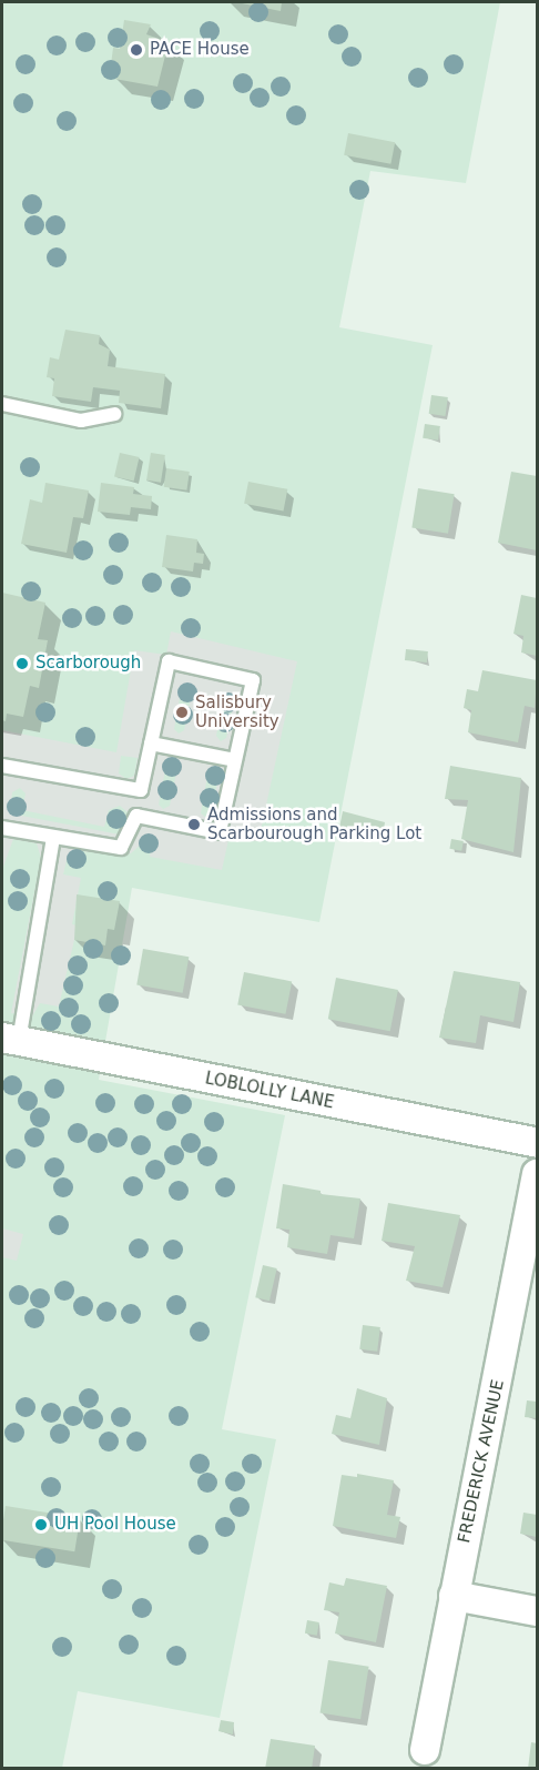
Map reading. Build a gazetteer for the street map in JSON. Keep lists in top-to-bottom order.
{
  "streets": {
    "street": ["LOBLOLLY LANE", "FREDERICK AVENUE"]
  },
  "places": [
    "PACE House",
    "Scarborough",
    "Salisbury University",
    "Admissions and Scarbourough Parking Lot",
    "UH Pool House"
  ]
}
